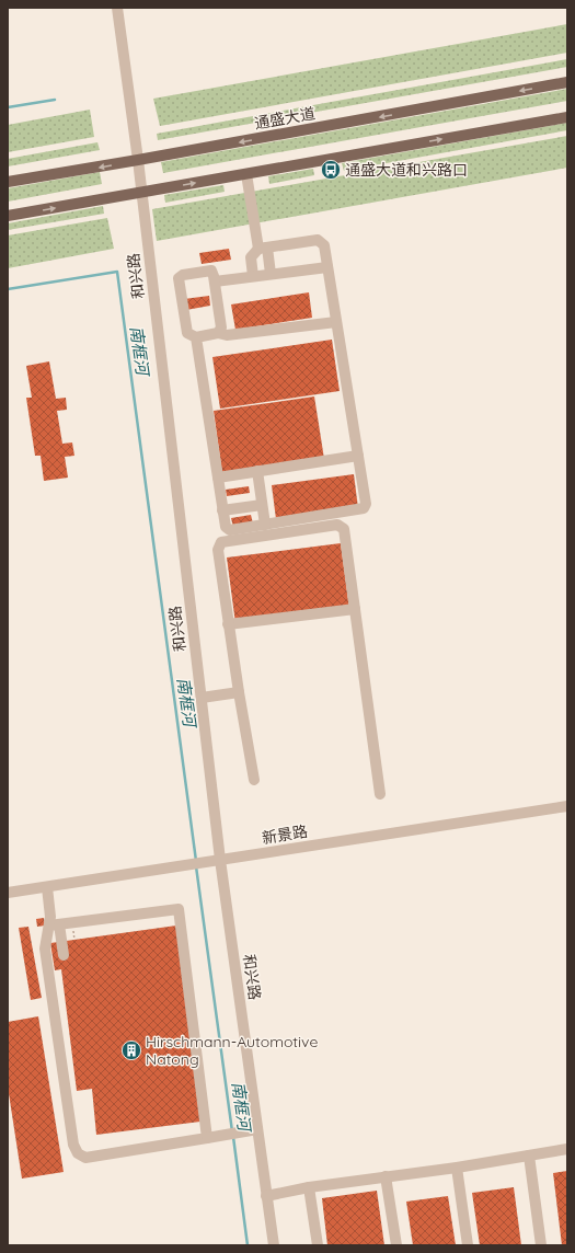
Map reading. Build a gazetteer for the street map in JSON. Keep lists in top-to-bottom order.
{
  "streets": {
    "main road": ["通盛大道"],
    "street": ["和兴路", "新景路"]
  },
  "crossings": [
    ["通盛大道", "和兴路"],
    ["和兴路", "新景路"]
  ],
  "water": ["南框河"],
  "places": {
    "bus stop": ["通盛大道和兴路口"],
    "building": ["Hirschmann-Automotive Natong"]
  }
}
